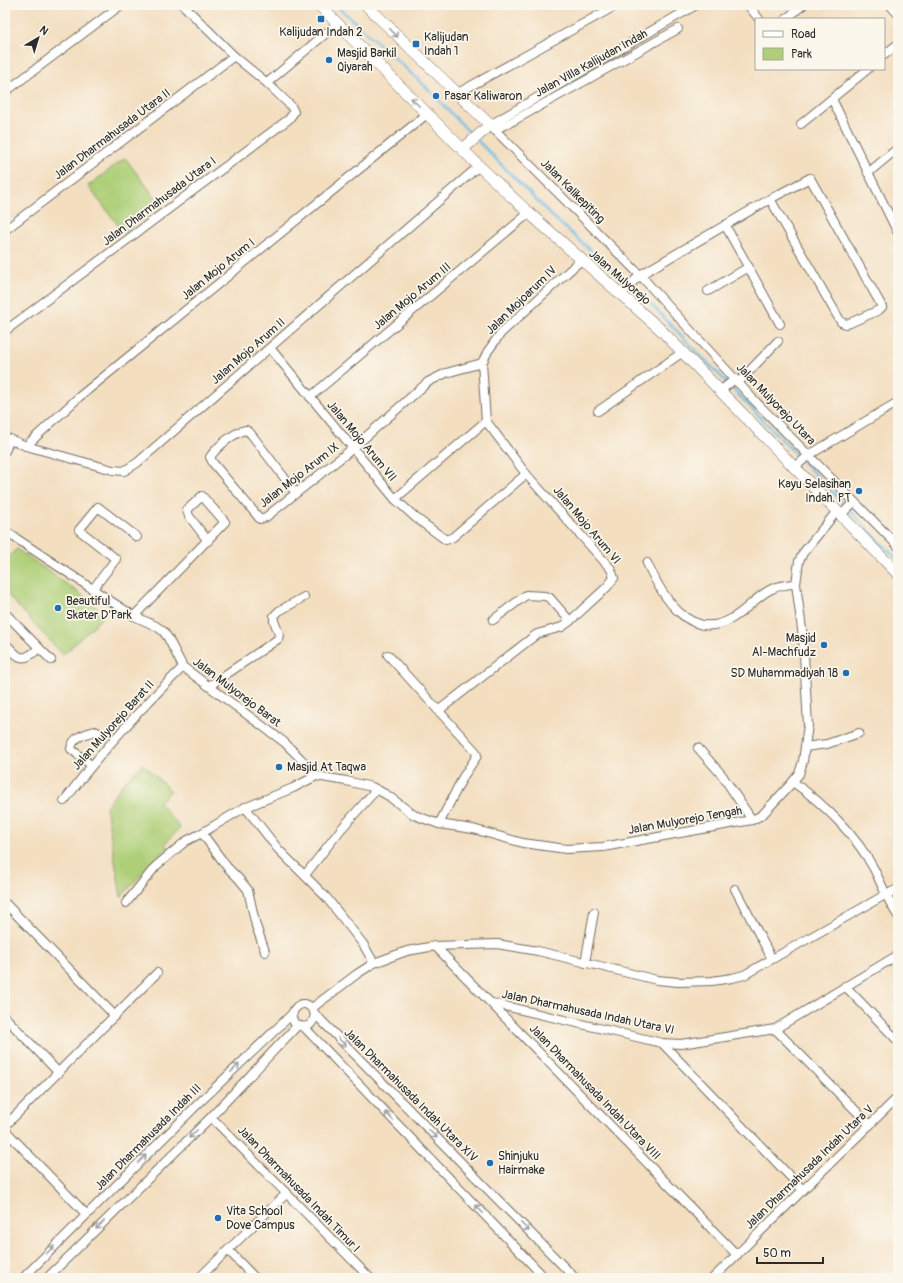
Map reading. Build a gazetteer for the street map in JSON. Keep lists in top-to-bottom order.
{
  "streets": {
    "main road": ["Jalan Villa Kalijudan Indah", "Jalan Mulyorejo"],
    "street": [
      "Jalan Dharmahusada Utara II",
      "Jalan Kalikepiting",
      "Jalan Dharmahusada Utara I",
      "Jalan Mojo Arum I",
      "Jalan Mojo Arum III",
      "Jalan Mojoarum IV",
      "Jalan Mojo Arum II",
      "Jalan Mulyorejo Utara",
      "Jalan Mojo Arum VII",
      "Jalan Mojo Arum IX",
      "Jalan Mojo Arum VI",
      "Jalan Mulyorejo Barat",
      "Jalan Mulyorejo Barat II",
      "Jalan Mulyorejo Tengah",
      "Jalan Dharmahusada Indah Utara VI",
      "Jalan Dharmahusada Indah Utara VIII",
      "Jalan Dharmahusada Indah Utara XIV",
      "Jalan Dharmahusada Indah III",
      "Jalan Dharmahusada Indah Utara V",
      "Jalan Dharmahusada Indah Timur I"
    ]
  },
  "crossings": [
    ["Jalan Villa Kalijudan Indah", "Jalan Kalikepiting"],
    ["Jalan Villa Kalijudan Indah", "Jalan Mulyorejo"],
    ["Jalan Dharmahusada Utara II", "Jalan Dharmahusada Utara I"],
    ["Jalan Kalikepiting", "Jalan Mulyorejo Utara"],
    ["Jalan Mojo Arum I", "Jalan Mulyorejo"],
    ["Jalan Mojo Arum I", "Jalan Mojo Arum II"],
    ["Jalan Mulyorejo", "Jalan Mojo Arum III"],
    ["Jalan Mulyorejo", "Jalan Mojoarum IV"],
    ["Jalan Mulyorejo", "Jalan Mojo Arum II"],
    ["Jalan Mulyorejo", "Jalan Mulyorejo Tengah"],
    ["Jalan Mojo Arum III", "Jalan Mojo Arum VII"],
    ["Jalan Mojo Arum II", "Jalan Mojo Arum VII"],
    ["Jalan Mulyorejo Utara", "Jalan Mulyorejo Tengah"],
    ["Jalan Mojo Arum VII", "Jalan Mojo Arum IX"],
    ["Jalan Mojo Arum VII", "Jalan Mojo Arum VI"],
    ["Jalan Mulyorejo Barat", "Jalan Mulyorejo Barat II"],
    ["Jalan Mulyorejo Barat", "Jalan Mulyorejo Tengah"],
    ["Jalan Dharmahusada Indah Utara VI", "Jalan Dharmahusada Indah Utara VIII"],
    ["Jalan Dharmahusada Indah Utara VIII", "Jalan Dharmahusada Indah Utara V"],
    ["Jalan Dharmahusada Indah Utara XIV", "Jalan Dharmahusada Indah III"]
  ],
  "places": {
    "transit": ["Kalijudan Indah 2", "Kalijudan Indah 1"],
    "other": [
      "Masjid Barkil Qiyarah",
      "Pasar Kaliwaron",
      "Kayu Selasihan Indah. PT",
      "Beautiful Skater D'Park",
      "Masjid Al-Machfudz",
      "SD Muhammadiyah 18",
      "Masjid At Taqwa",
      "Shinjuku Hairmake",
      "Vita School Dove Campus"
    ]
  },
  "legend": ["Road", "Park"],
  "scale_bar": "50 m",
  "north": "top right"
}
